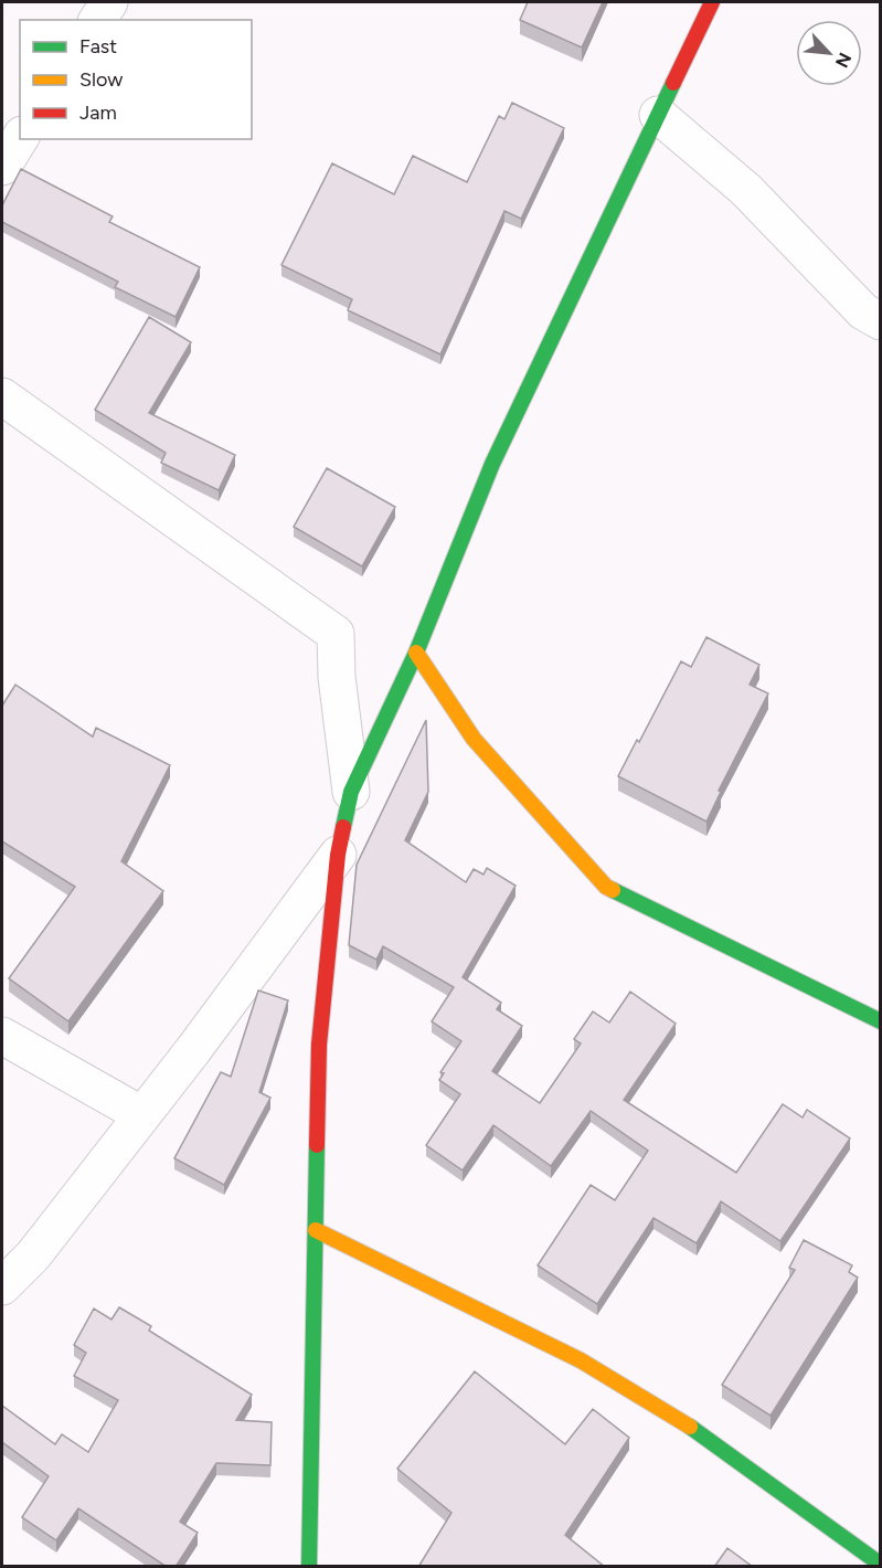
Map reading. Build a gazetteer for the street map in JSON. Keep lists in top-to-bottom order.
{
  "legend": ["Fast", "Slow", "Jam"],
  "north": "bottom right"
}
